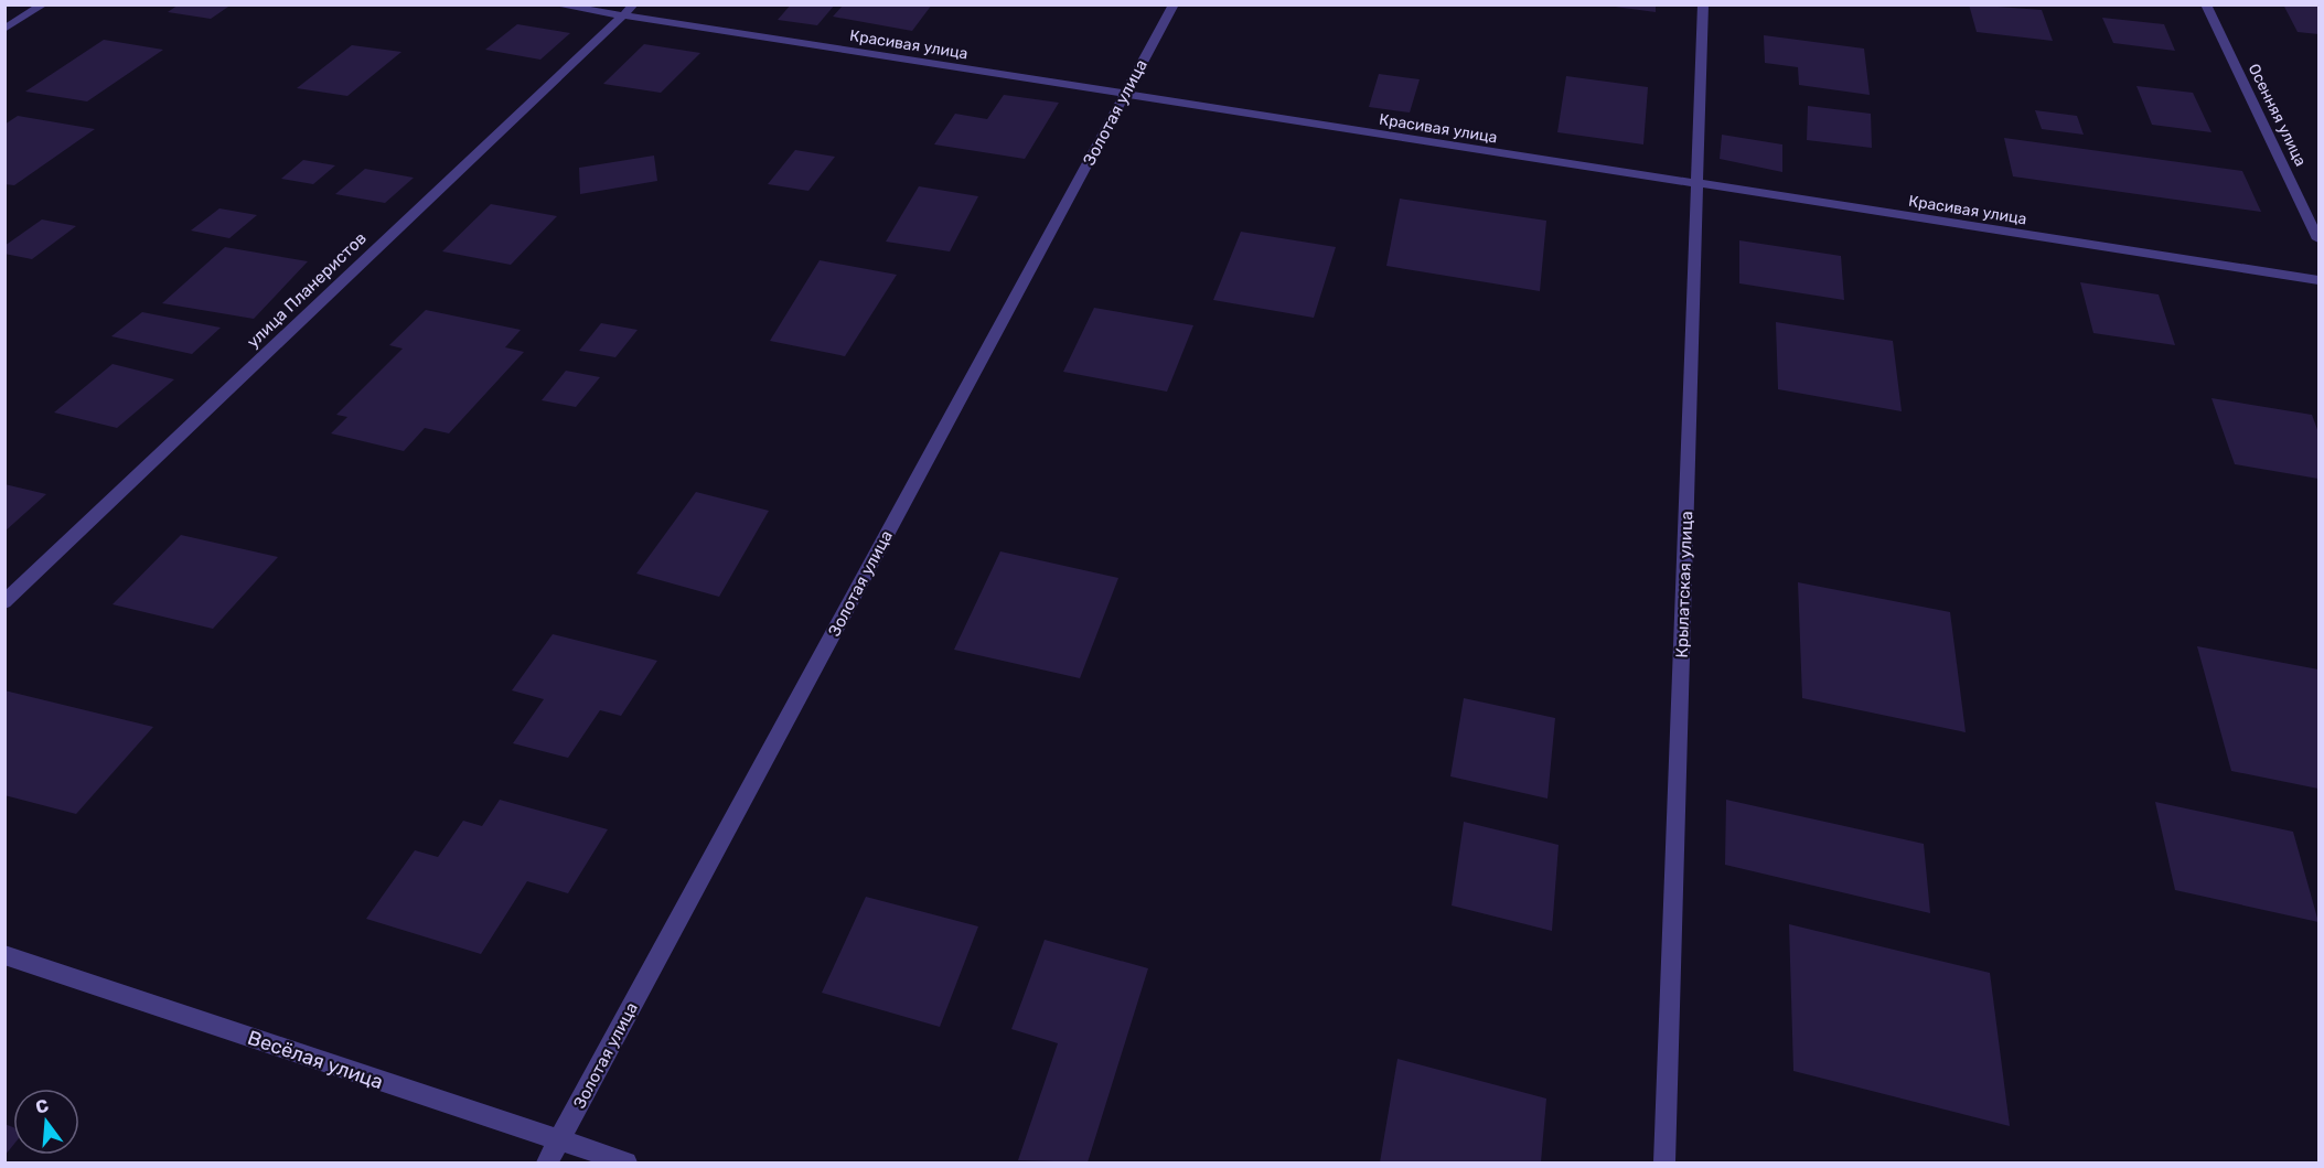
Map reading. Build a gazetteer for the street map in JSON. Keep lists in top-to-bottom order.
{
  "streets": {
    "street": [
      "Красивая улица",
      "Золотая улица",
      "Осенняя улица",
      "улица Планеристов",
      "Крылатская улица",
      "Весёлая улица"
    ]
  },
  "crossings": [
    ["Красивая улица", "Золотая улица"],
    ["Красивая улица", "улица Планеристов"],
    ["Красивая улица", "Крылатская улица"],
    ["Золотая улица", "Весёлая улица"]
  ],
  "north": "top"
}
